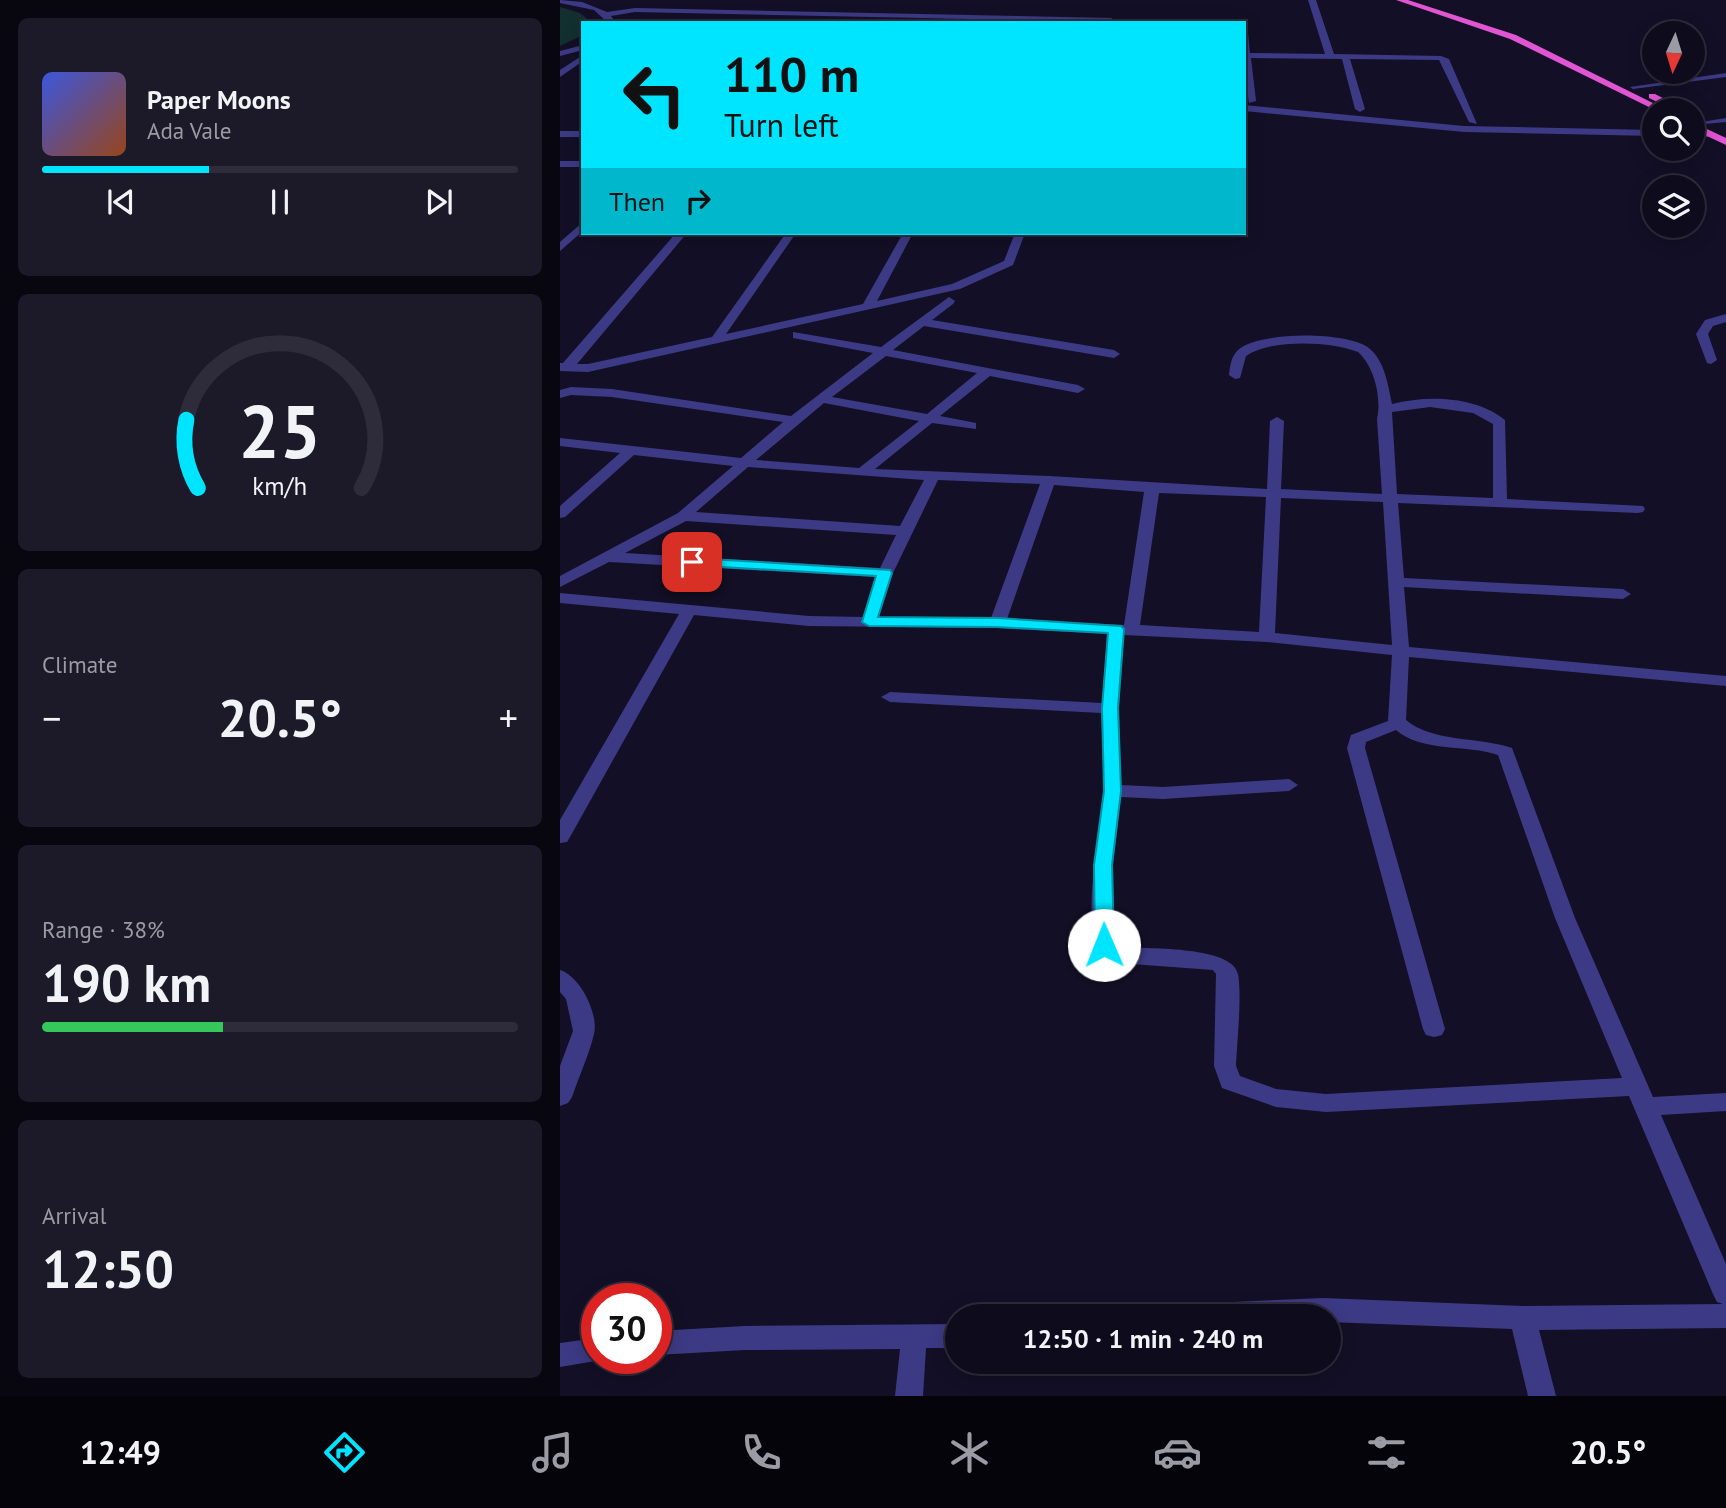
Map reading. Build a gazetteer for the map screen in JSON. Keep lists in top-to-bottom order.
{
  "north": "bottom",
  "page": {
    "turn": ["110 m", "Turn left"],
    "song": ["Paper Moons", "Ada Vale"],
    "then": "Then",
    "tile": [
      "Climate",
      ["Range · 38%", "190 km"],
      ["Arrival", "12:50"]
    ],
    "heat": ["−", "20.5°", "+"],
    "limit": "30",
    "trip": "12:50 · 1 min · 240 m",
    "tabs": ["12:49", "20.5°"],
    "gauge": ["25", "km/h"]
  }
}
